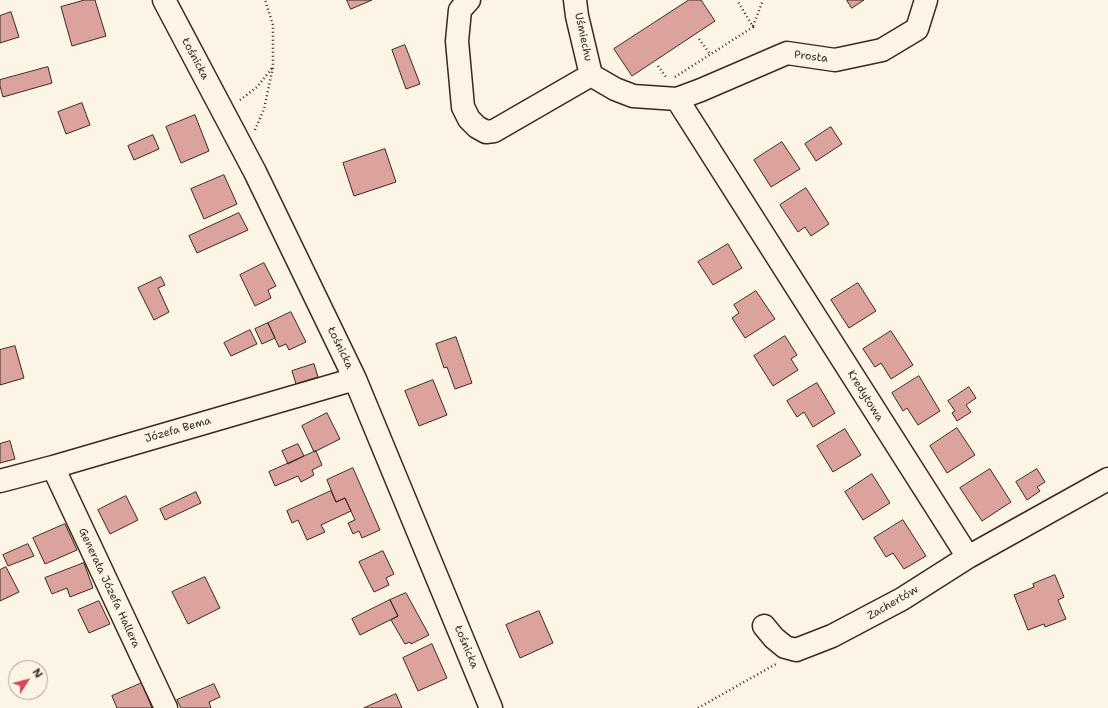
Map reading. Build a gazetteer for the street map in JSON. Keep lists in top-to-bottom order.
{
  "streets": {
    "street": [
      "Uśmiechu",
      "Prosta",
      "Łośnicka",
      "Kredytowa",
      "Józefa Bema",
      "Generała Józefa Hallera",
      "Zachertów"
    ]
  },
  "crossings": [
    ["Prosta", "Kredytowa"],
    ["Łośnicka", "Józefa Bema"],
    ["Kredytowa", "Zachertów"],
    ["Józefa Bema", "Generała Józefa Hallera"]
  ],
  "north": "top right"
}
